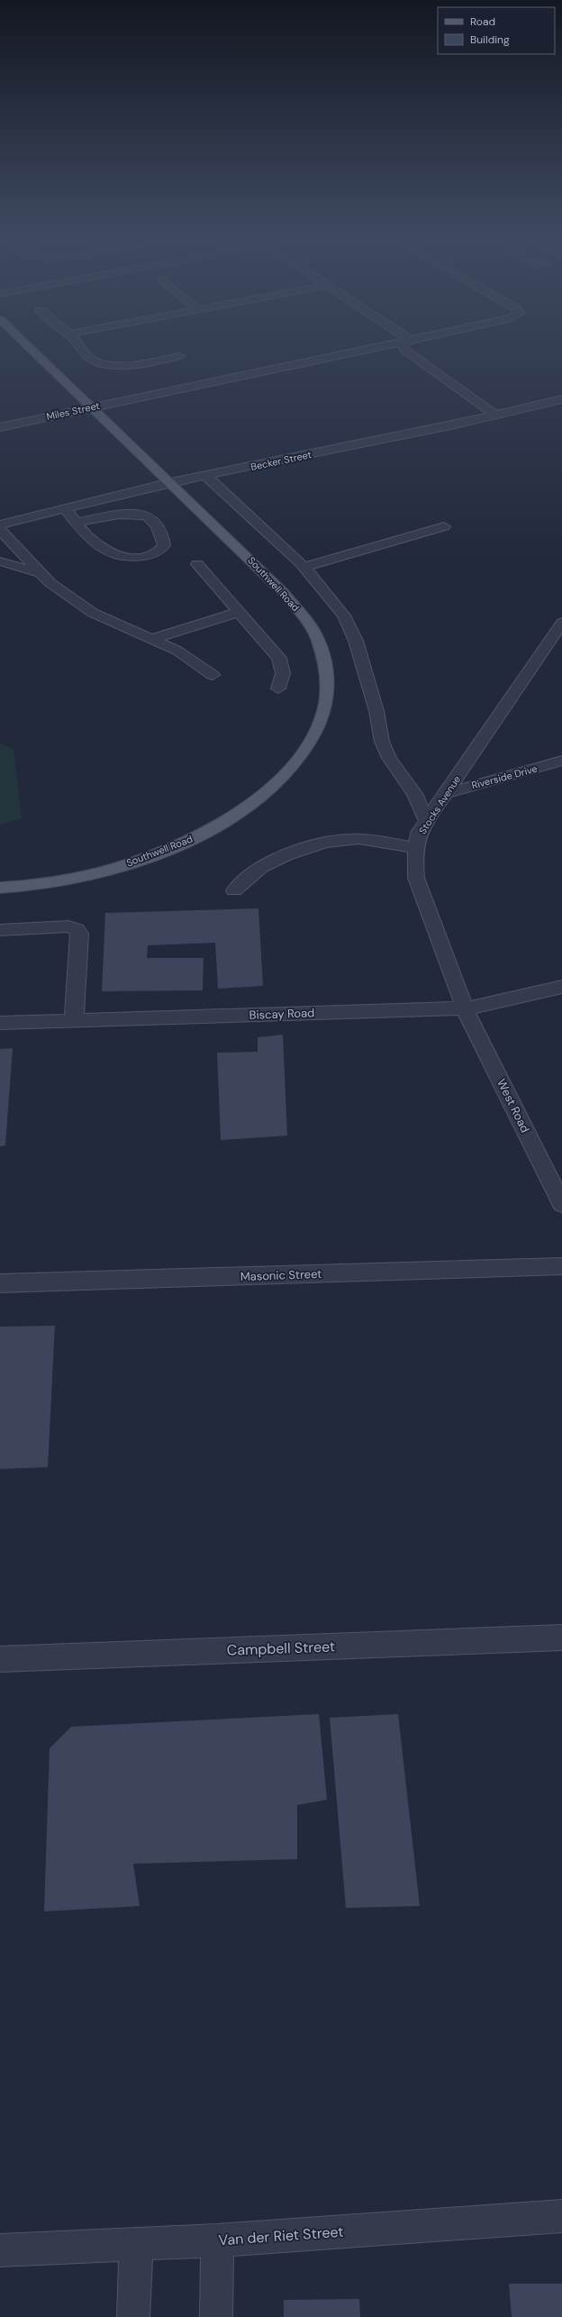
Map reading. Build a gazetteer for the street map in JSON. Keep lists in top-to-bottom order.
{
  "streets": {
    "main road": ["Southwell Road"],
    "street": [
      "Miles Street",
      "Becker Street",
      "Riverside Drive",
      "Stocks Avenue",
      "Biscay Road",
      "West Road",
      "Masonic Street",
      "Campbell Street",
      "Van der Riet Street"
    ]
  },
  "crossings": [
    ["Miles Street", "Southwell Road"],
    ["Becker Street", "Southwell Road"],
    ["Riverside Drive", "Stocks Avenue"],
    ["Stocks Avenue", "Biscay Road"],
    ["Stocks Avenue", "West Road"],
    ["Biscay Road", "West Road"]
  ],
  "legend": ["Road", "Building"]
}
